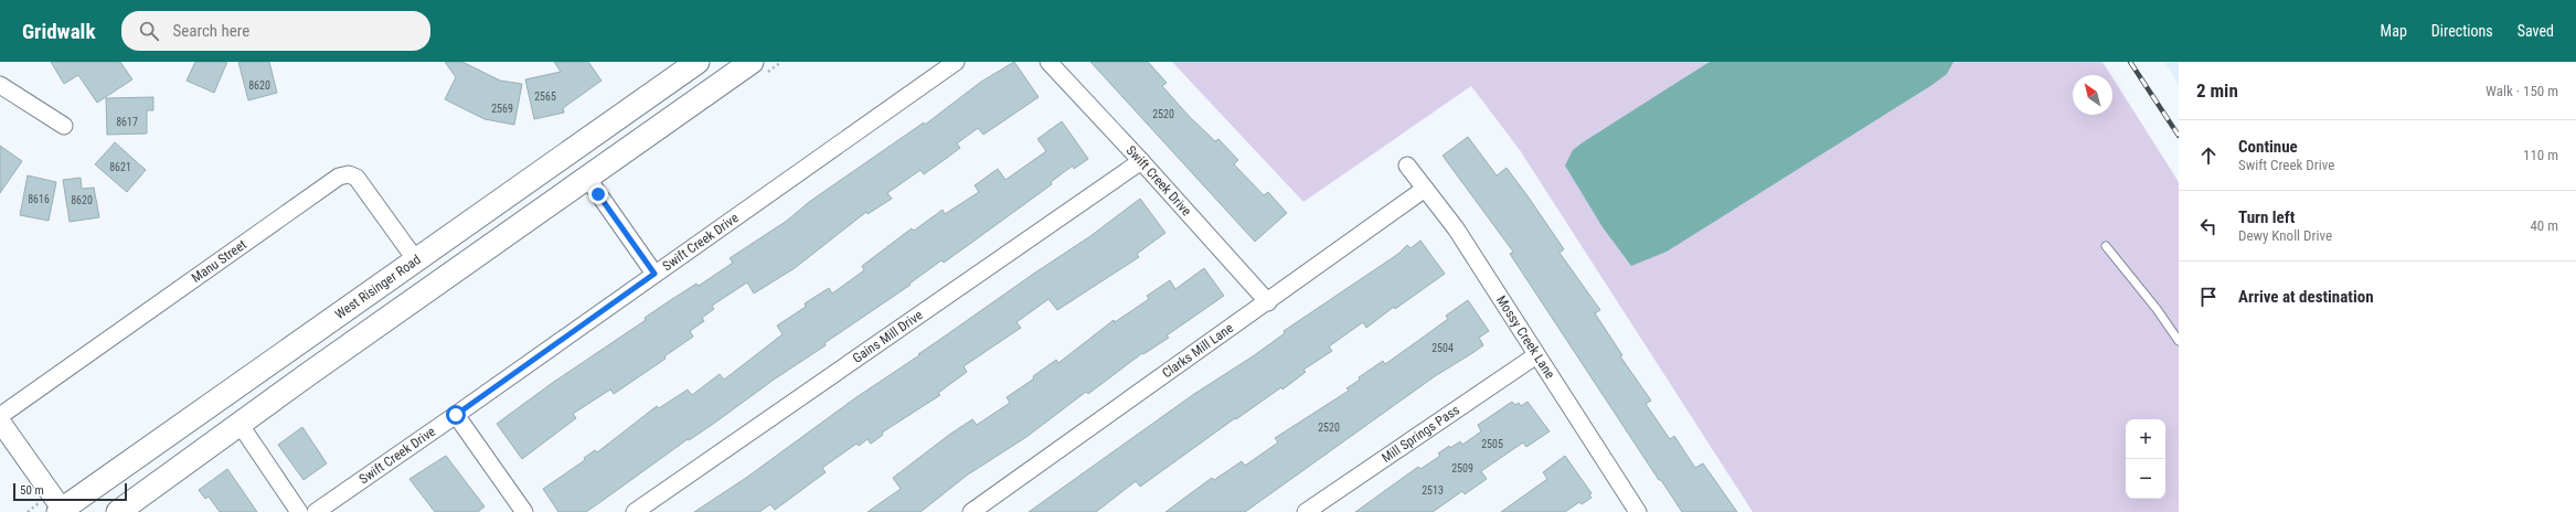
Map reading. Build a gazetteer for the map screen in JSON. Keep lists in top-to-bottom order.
{
  "streets": {
    "main road": ["West Risinger Road"],
    "street": [
      "Swift Creek Drive",
      "Manu Street",
      "Gains Mill Drive",
      "Mossy Creek Lane",
      "Clarks Mill Lane",
      "Mill Springs Pass"
    ]
  },
  "crossings": [
    ["Swift Creek Drive", "Gains Mill Drive"],
    ["Swift Creek Drive", "Clarks Mill Lane"],
    ["Manu Street", "West Risinger Road"],
    ["Mossy Creek Lane", "Clarks Mill Lane"],
    ["Mossy Creek Lane", "Mill Springs Pass"]
  ],
  "house_numbers": [
    "8620",
    "2565",
    "2569",
    "2520",
    "8617",
    "8621",
    "8616",
    "8620",
    "2504",
    "2520",
    "2505",
    "2509",
    "2513"
  ],
  "scale_bar": "50 m",
  "north": "top left",
  "page": {
    "header": "Gridwalk",
    "search": "Search here",
    "nav": ["Map", "Directions", "Saved"],
    "heading": ["2 min", "Walk · 150 m"],
    "list": [
      ["Continue", "Swift Creek Drive", "110 m"],
      ["Turn left", "Dewy Knoll Drive", "40 m"],
      "Arrive at destination"
    ],
    "map_buttons": ["+", "−"],
    "scale": "50 m"
  }
}
